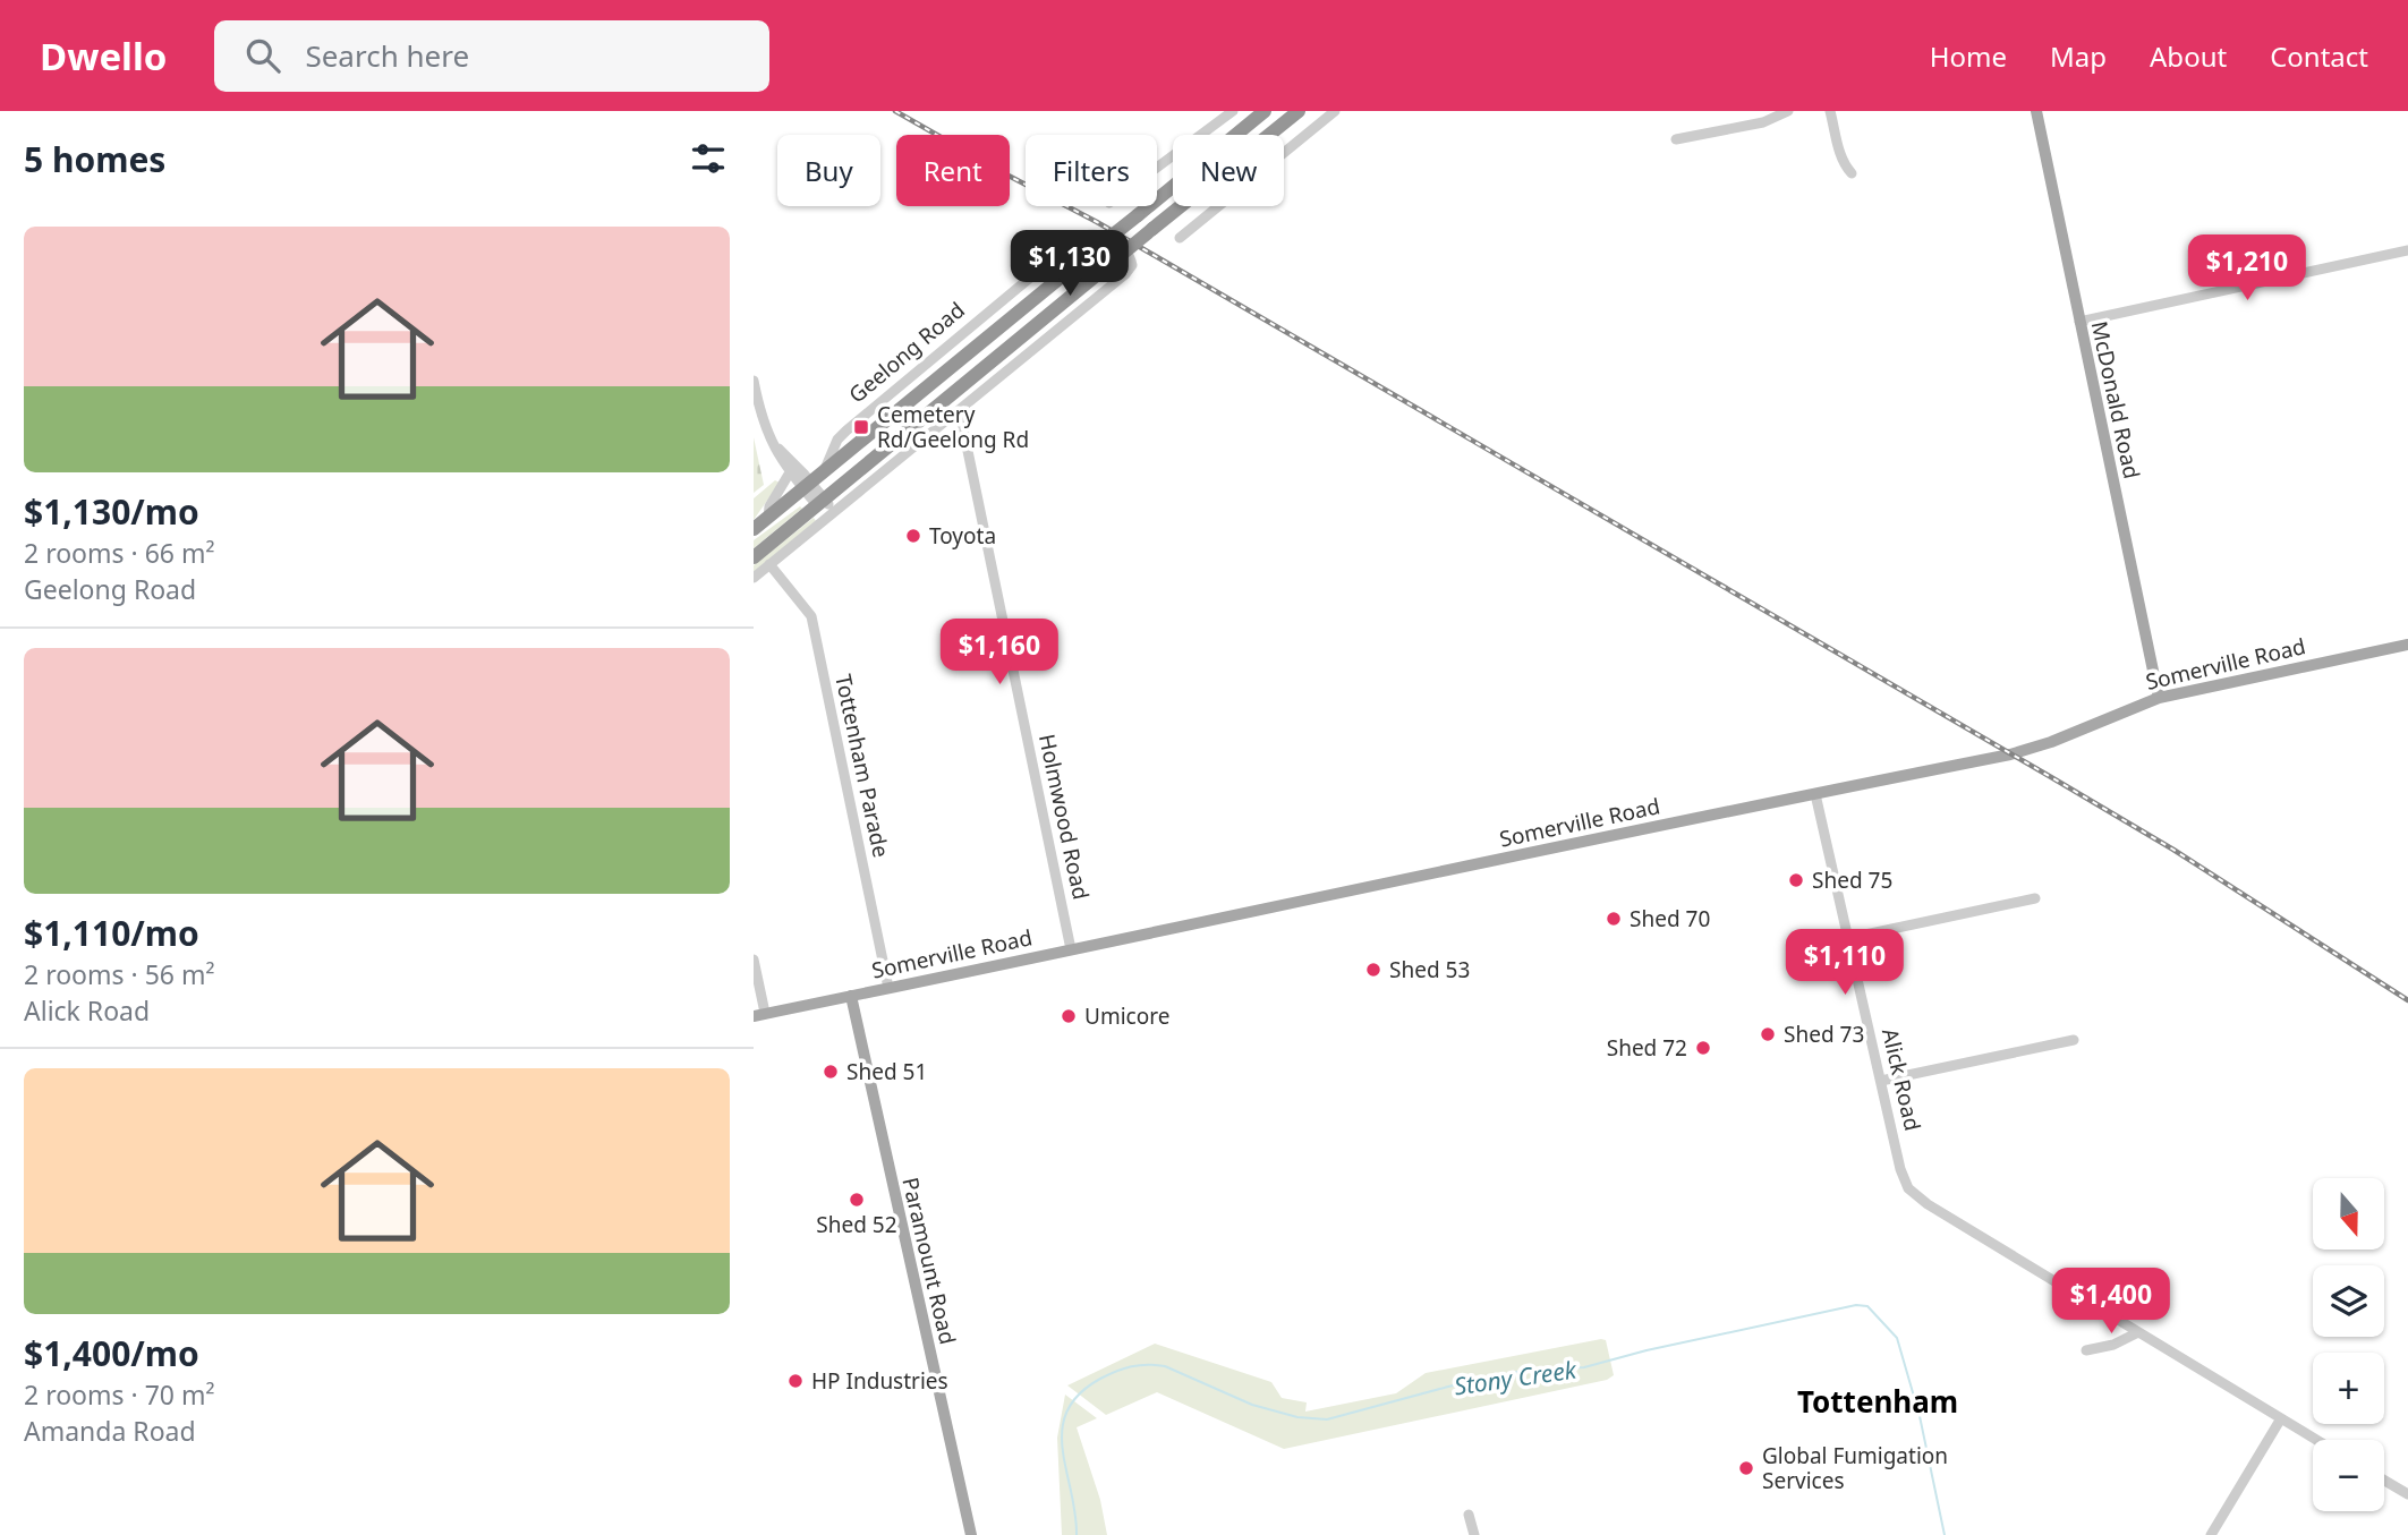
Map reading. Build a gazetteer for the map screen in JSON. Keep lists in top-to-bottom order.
{
  "streets": {
    "highway": ["Geelong Road"],
    "main road": ["McDonald Road", "Somerville Road", "Paramount Road"],
    "street": ["Tottenham Parade", "Holmwood Road", "Alick Road"]
  },
  "crossings": [
    ["Geelong Road", "Tottenham Parade"],
    ["Geelong Road", "Holmwood Road"],
    ["McDonald Road", "Somerville Road"],
    ["Somerville Road", "Tottenham Parade"],
    ["Somerville Road", "Holmwood Road"],
    ["Somerville Road", "Alick Road"],
    ["Somerville Road", "Paramount Road"]
  ],
  "districts": ["Tottenham"],
  "water": ["Stony Creek"],
  "places": {
    "transit": ["Cemetery Rd/Geelong Rd"],
    "other": [
      "Toyota",
      "Shed 75",
      "Shed 70",
      "Shed 53",
      "Umicore",
      "Shed 73",
      "Shed 72",
      "Shed 51",
      "Shed 52",
      "HP Industries",
      "Global Fumigation Services"
    ]
  },
  "north": "bottom",
  "page": {
    "header": "Dwello",
    "search": "Search here",
    "nav": [
      "Home",
      "Map",
      "About",
      "Contact"
    ],
    "heading": "5 homes",
    "chip": [
      "Buy",
      "Rent",
      "Filters",
      "New"
    ],
    "list": [
      {
        "name": "$1,130/mo",
        "note": "2 rooms · 66 m² · Geelong Road"
      },
      {
        "name": "$1,110/mo",
        "note": "2 rooms · 56 m² · Alick Road"
      },
      {
        "name": "$1,400/mo",
        "note": "2 rooms · 70 m² · Amanda Road"
      }
    ],
    "price": [
      "$1,130",
      "$1,210",
      "$1,160",
      "$1,110",
      "$1,400"
    ],
    "map_buttons": ["+", "−"]
  }
}
